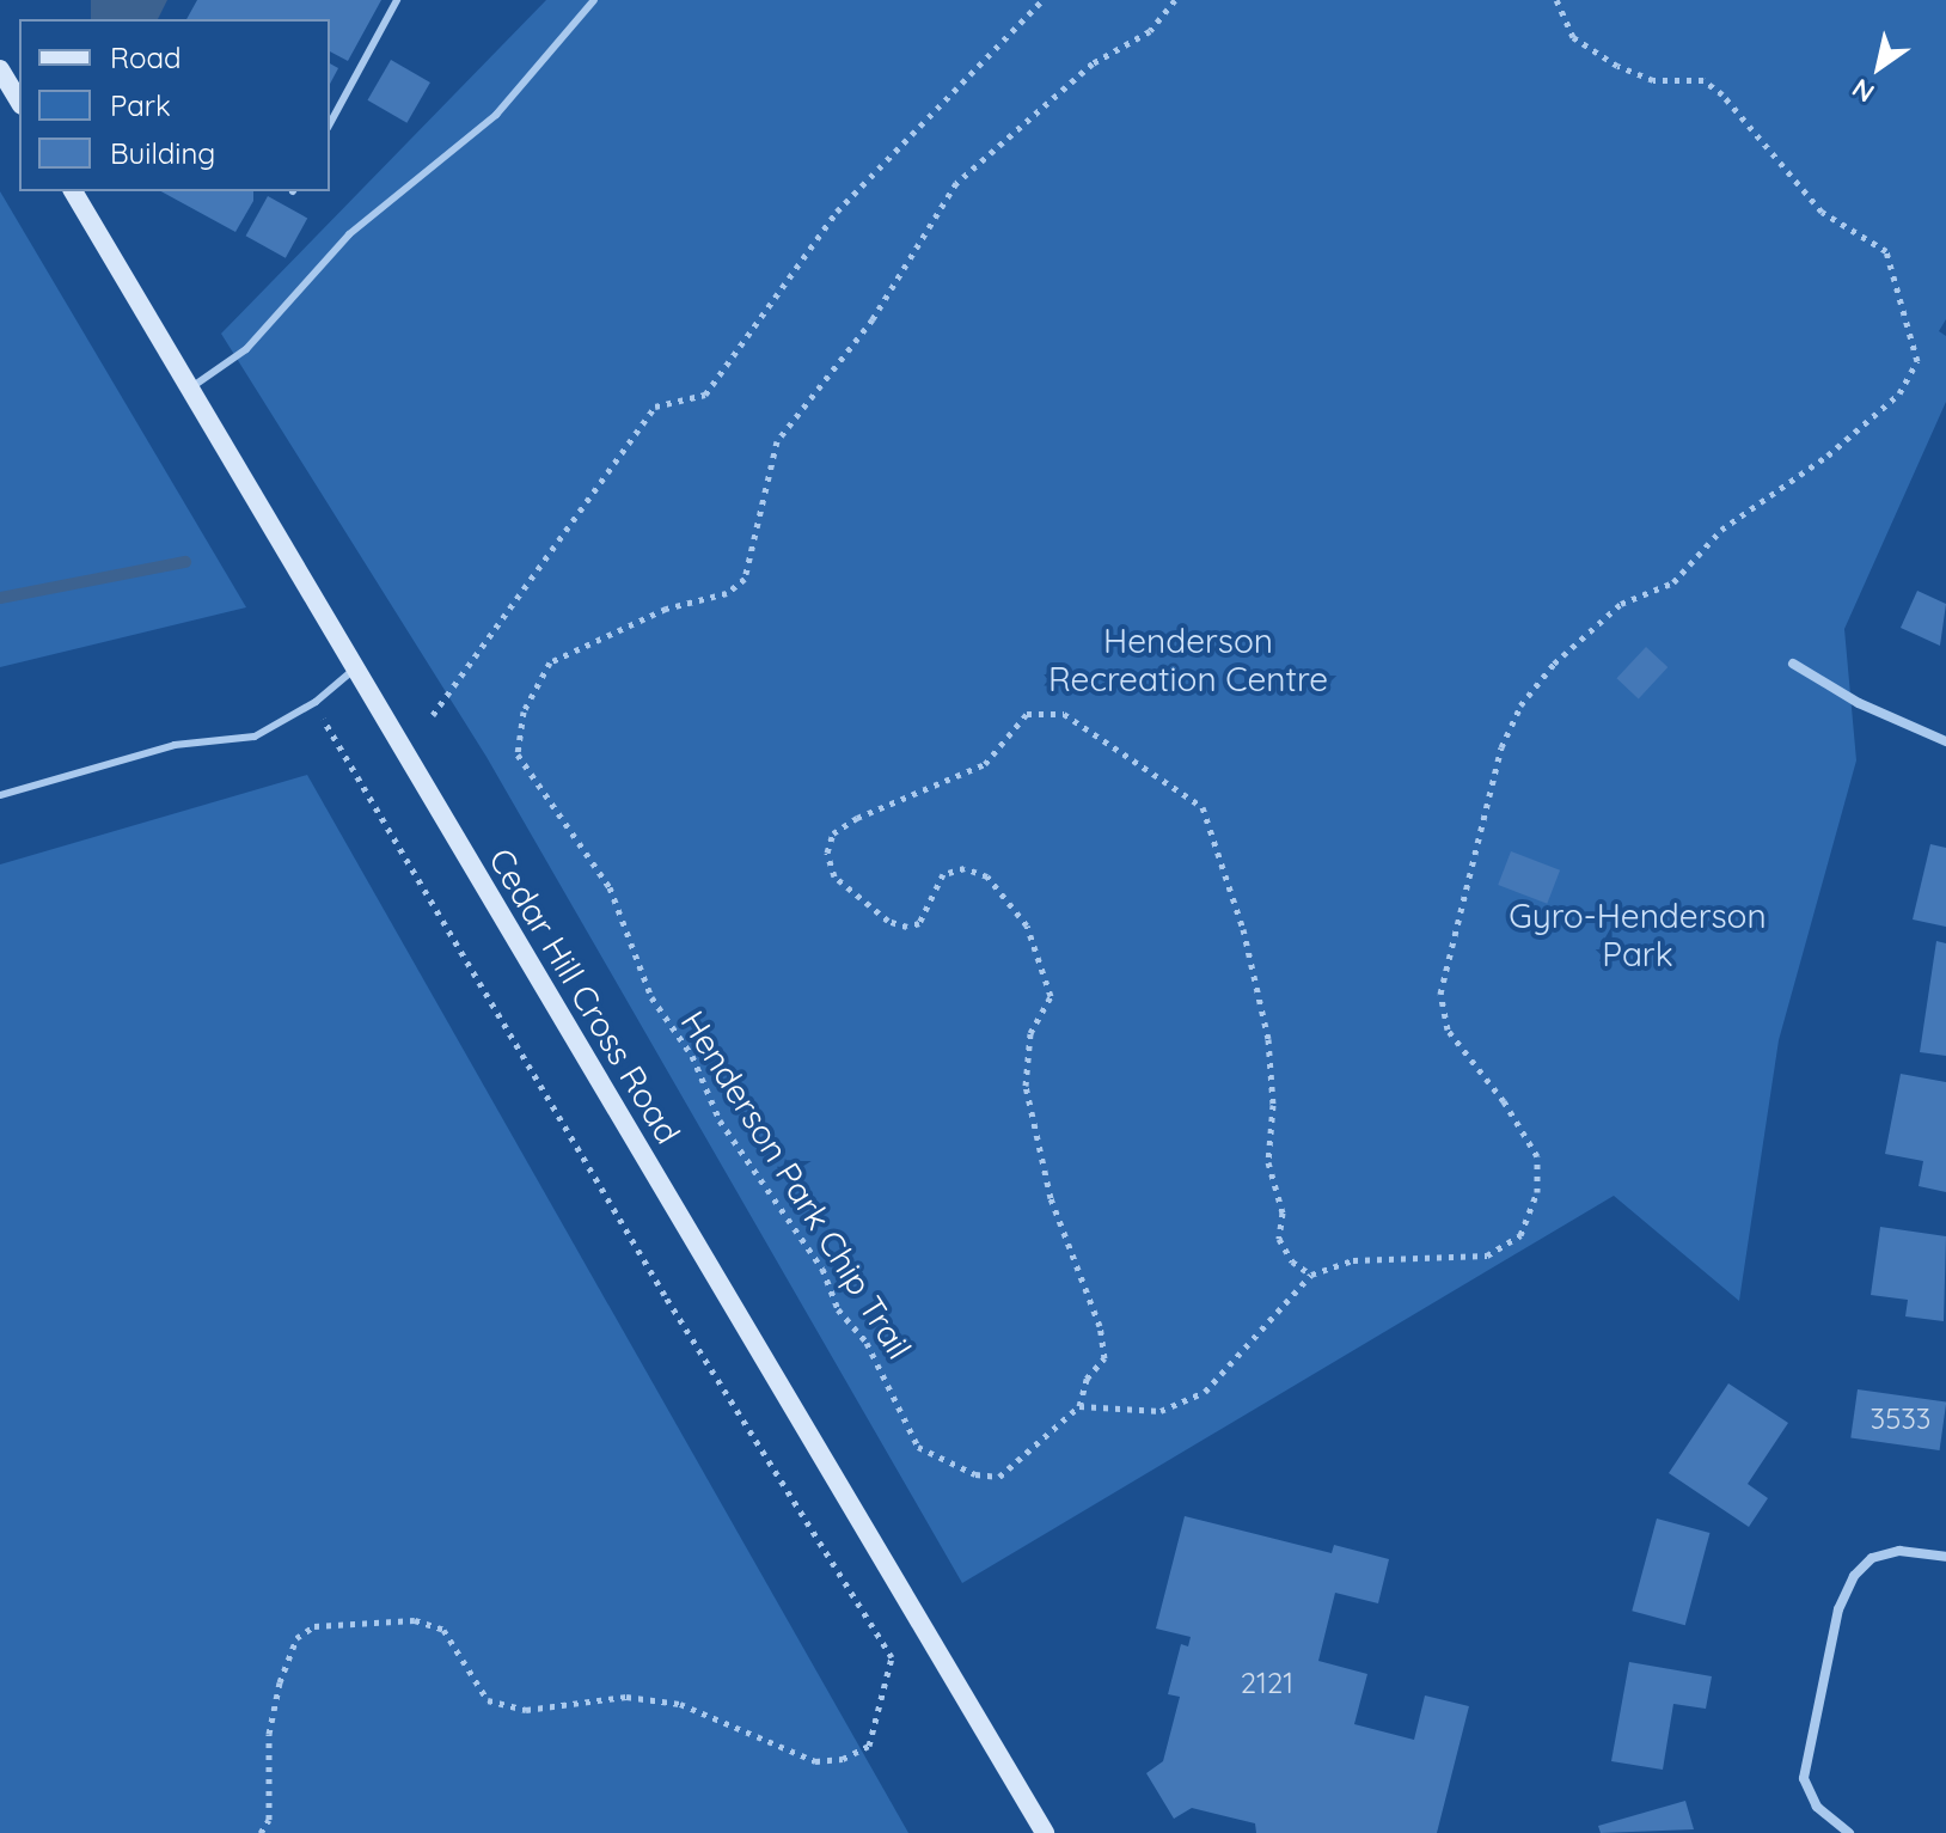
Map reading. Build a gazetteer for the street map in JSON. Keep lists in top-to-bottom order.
{
  "streets": {
    "main road": ["Cedar Hill Cross Road"],
    "path": ["Henderson Park Chip Trail"]
  },
  "parks": ["Henderson Recreation Centre", "Gyro-Henderson Park"],
  "house_numbers": ["3533", "2121"],
  "legend": ["Road", "Park", "Building"],
  "north": "bottom left"
}
